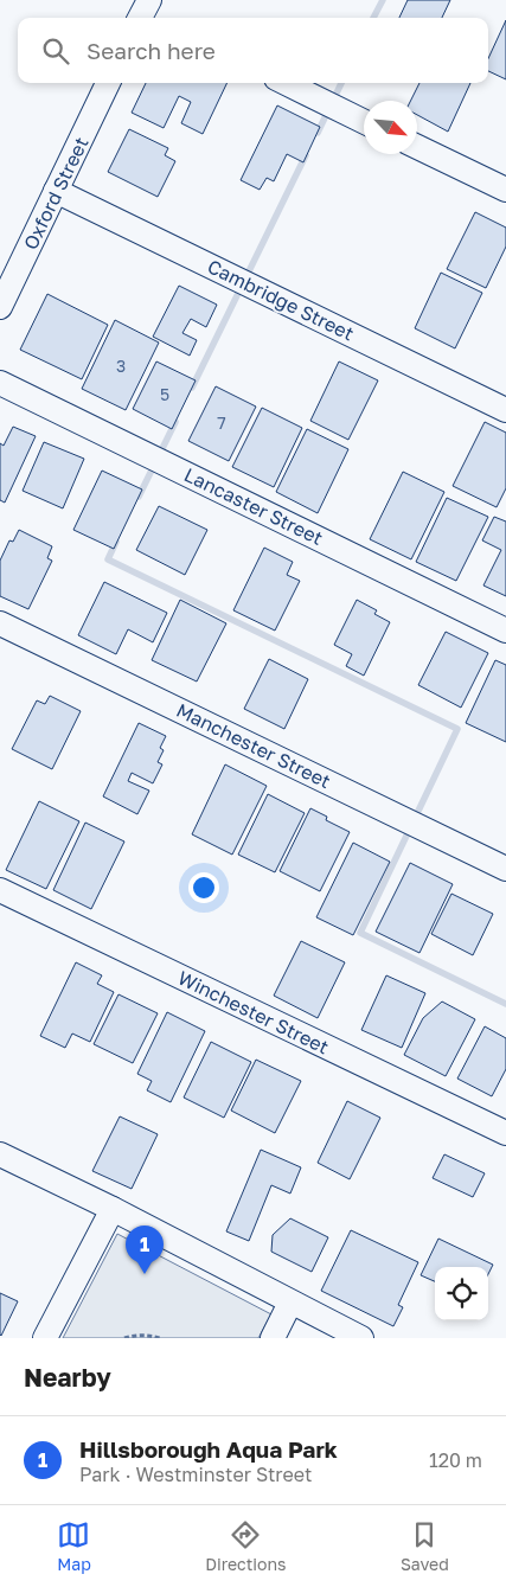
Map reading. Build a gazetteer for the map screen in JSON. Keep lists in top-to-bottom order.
{
  "streets": {
    "street": [
      "Oxford Street",
      "Cambridge Street",
      "Lancaster Street",
      "Manchester Street",
      "Winchester Street"
    ]
  },
  "crossings": [
    ["Oxford Street", "Cambridge Street"]
  ],
  "house_numbers": ["3", "5", "7"],
  "north": "bottom right",
  "page": {
    "search": "Search here",
    "pins": "1",
    "heading": "Nearby",
    "list": [
      {
        "mark": "1",
        "name": "Hillsborough Aqua Park",
        "note": "Park · Westminster Street",
        "value": "120 m"
      }
    ],
    "nav": ["Map", "Directions", "Saved"]
  }
}
